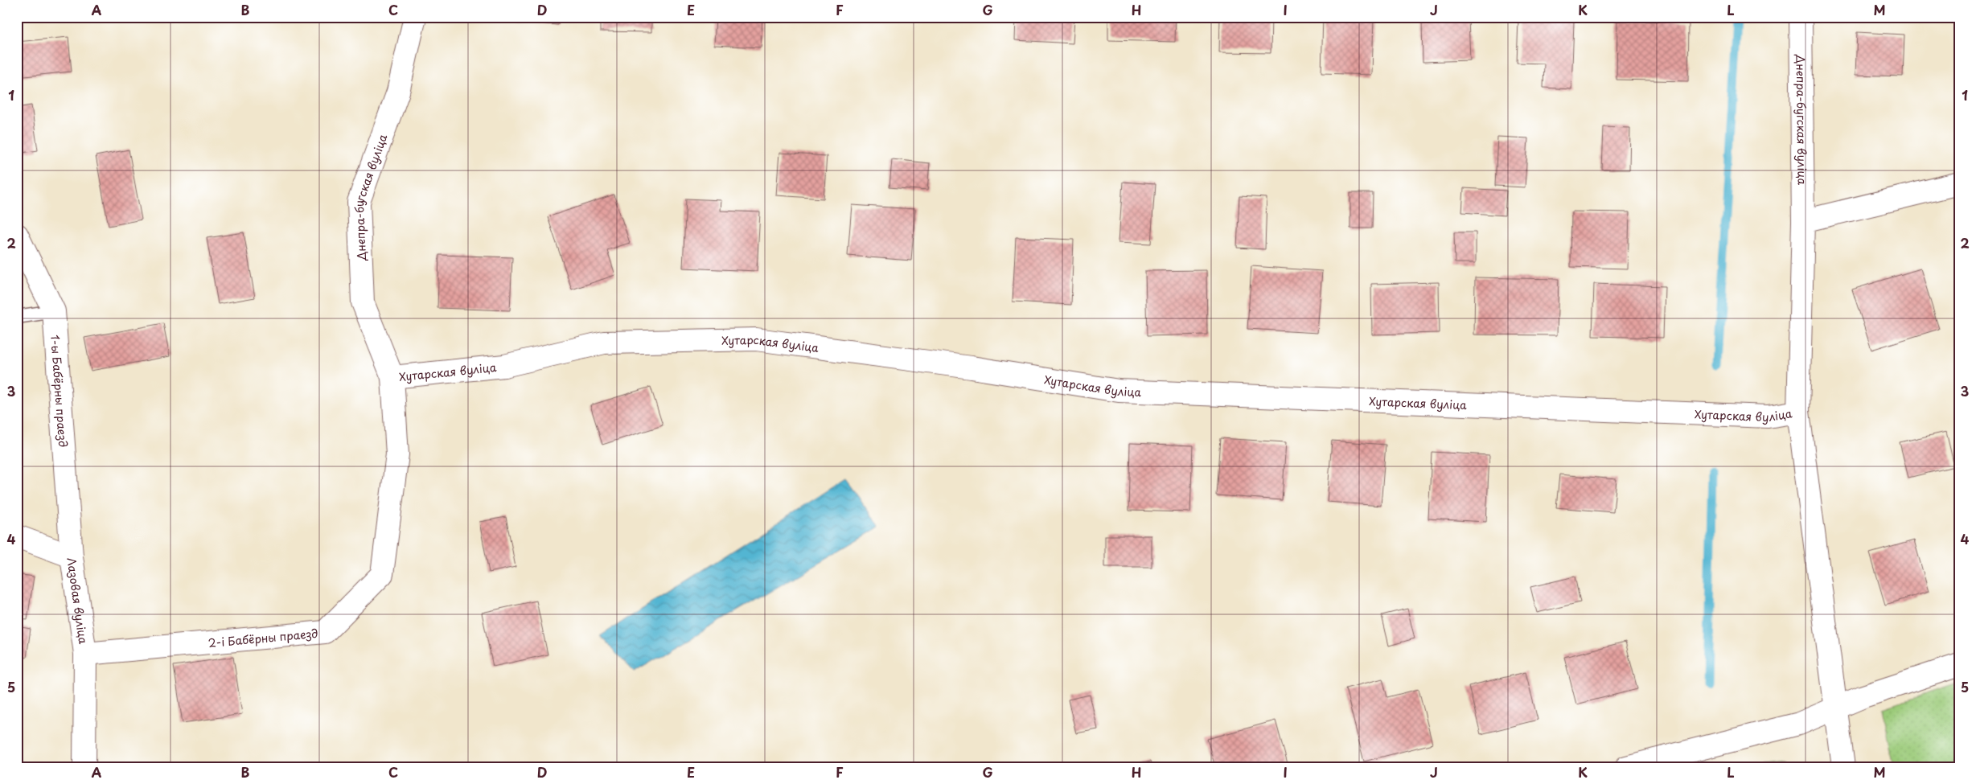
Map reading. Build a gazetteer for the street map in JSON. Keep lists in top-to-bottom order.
{
  "streets": {
    "street": [
      "Днепра-бугская вуліца",
      "Хутарская вуліца",
      "1-ы Бабёрны праезд",
      "Лазовая вуліца",
      "2-і Бабёрны праезд"
    ]
  },
  "crossings": [
    ["Днепра-бугская вуліца", "Хутарская вуліца"],
    ["Днепра-бугская вуліца", "2-і Бабёрны праезд"],
    ["Хутарская вуліца", "2-і Бабёрны праезд"],
    ["1-ы Бабёрны праезд", "Лазовая вуліца"],
    ["Лазовая вуліца", "2-і Бабёрны праезд"]
  ],
  "grid": {
    "columns": [
      "A",
      "B",
      "C",
      "D",
      "E",
      "F",
      "G",
      "H",
      "I",
      "J",
      "K",
      "L",
      "M"
    ],
    "rows": [
      "1",
      "2",
      "3",
      "4",
      "5"
    ]
  }
}
